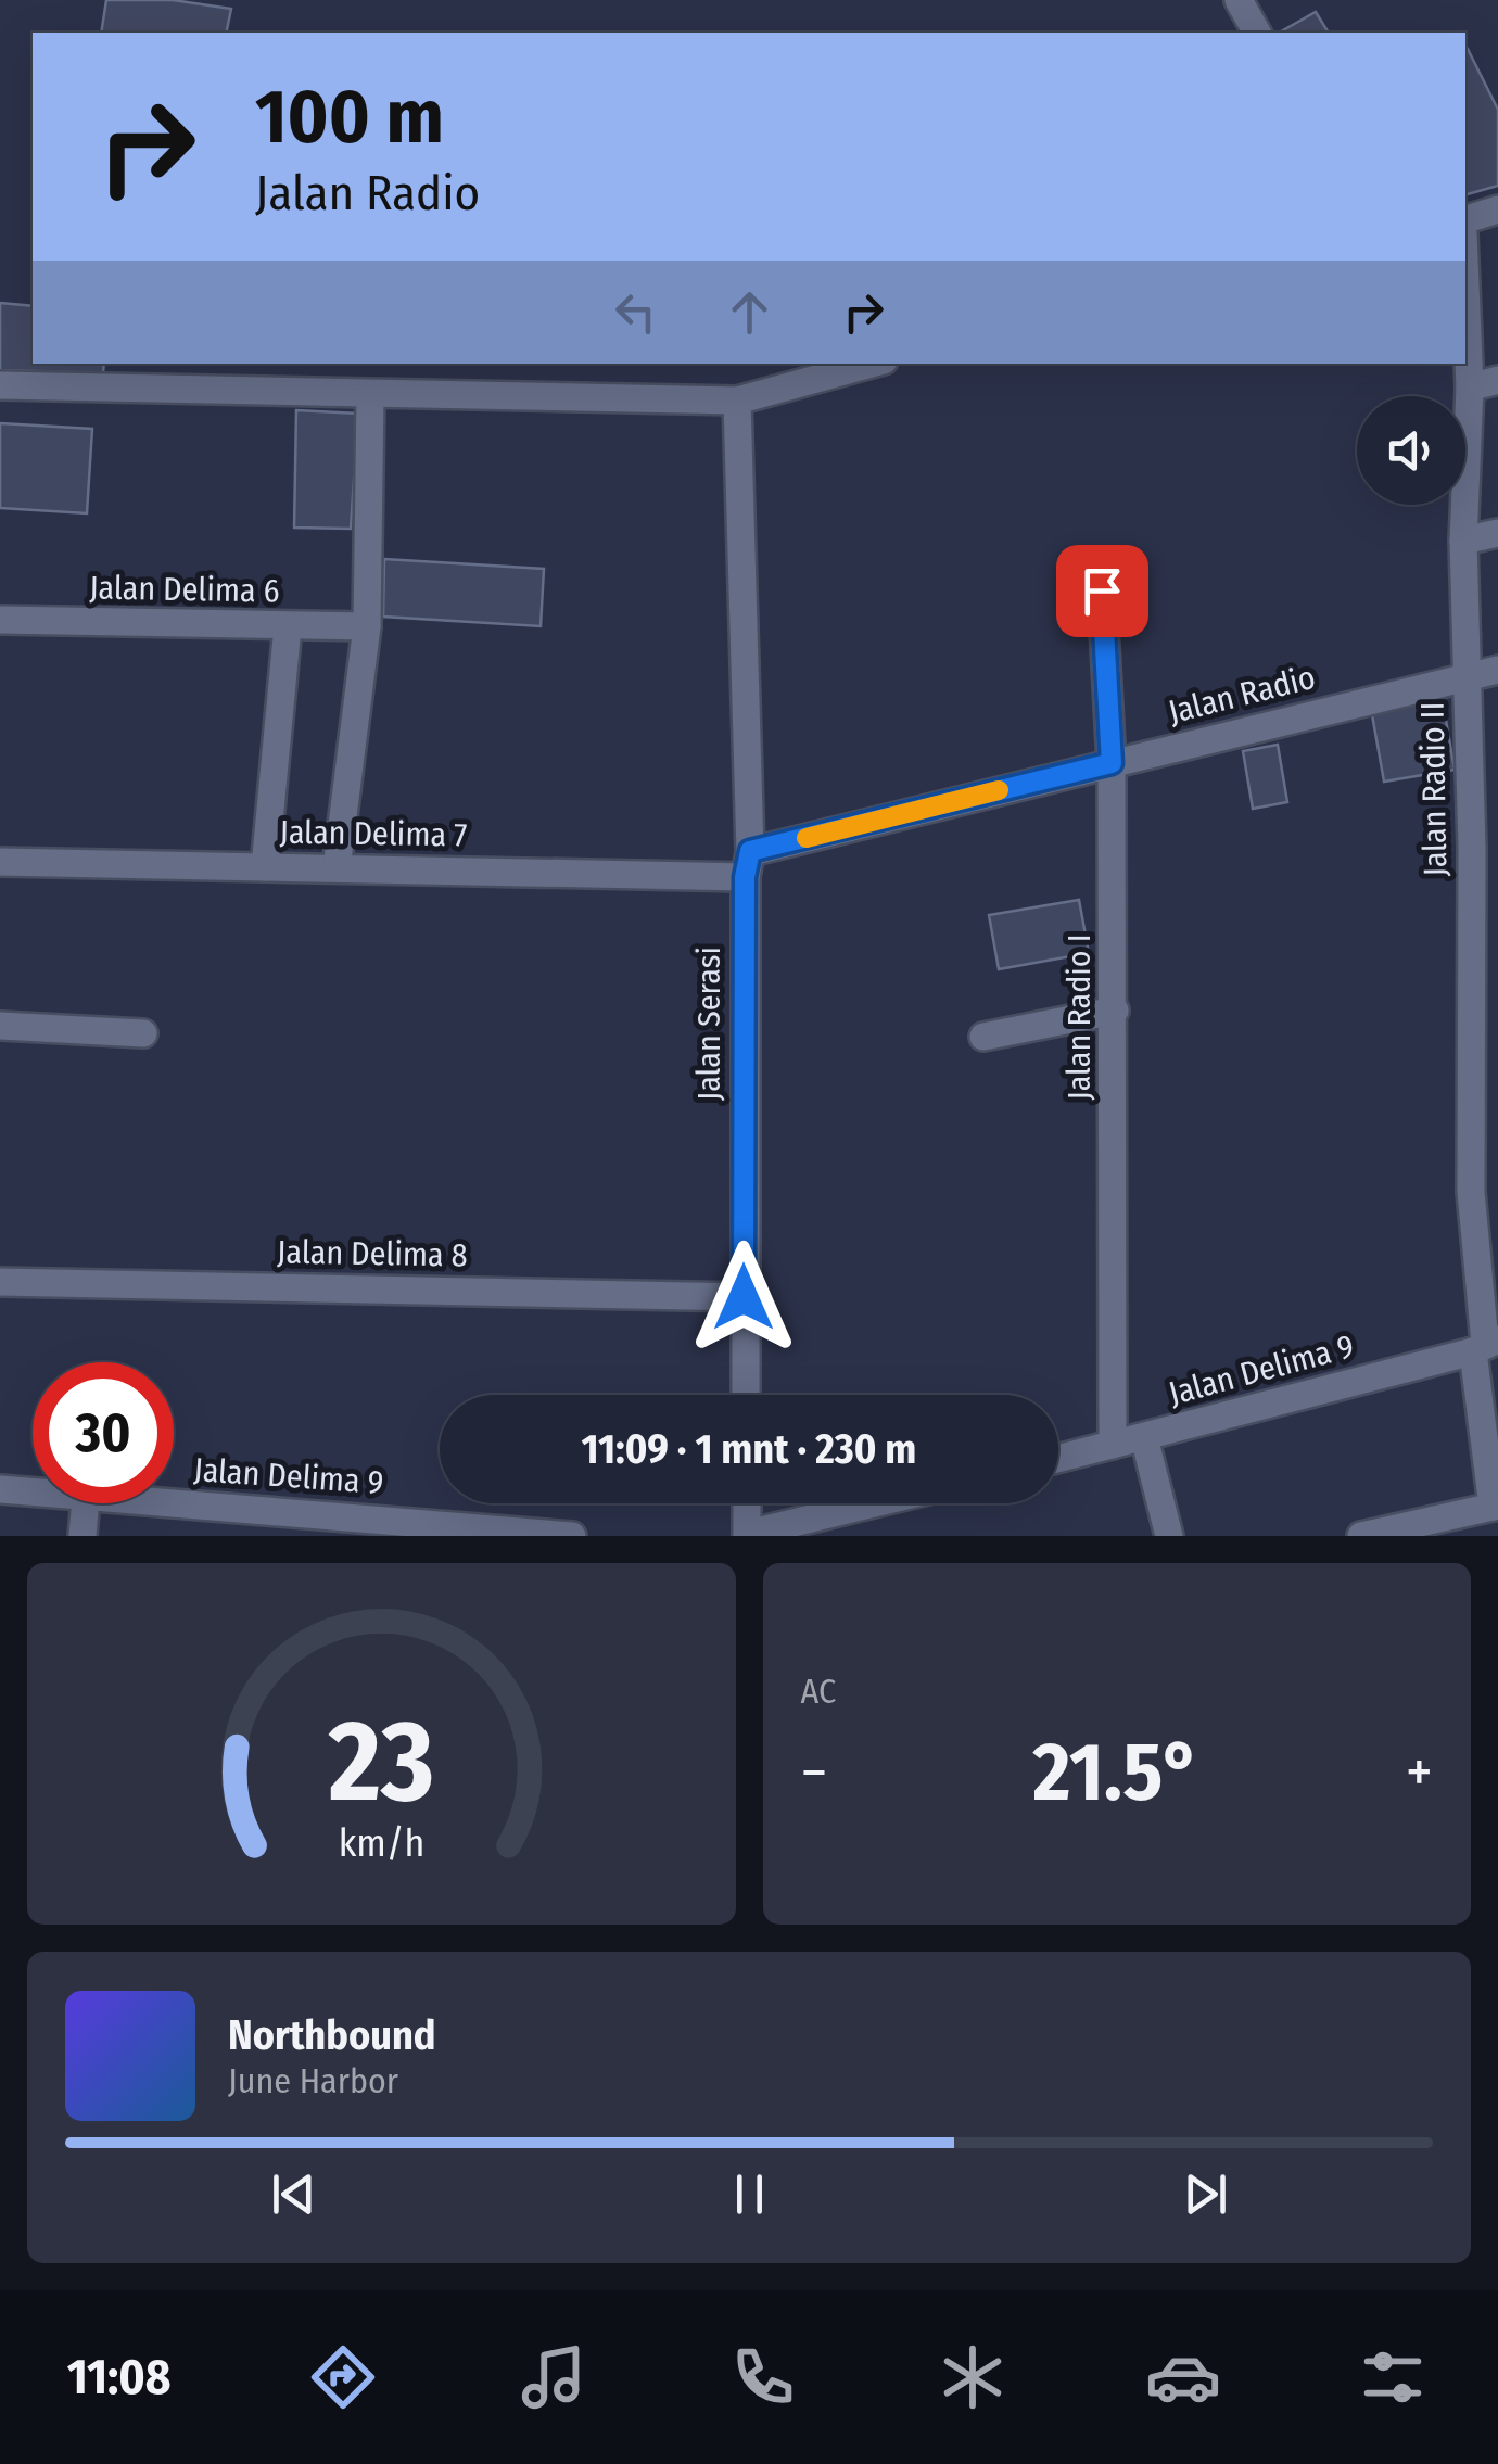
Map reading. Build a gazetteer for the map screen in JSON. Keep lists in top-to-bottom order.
{
  "streets": {
    "street": [
      "Jalan Delima 6",
      "Jalan Radio",
      "Jalan Radio II",
      "Jalan Delima 7",
      "Jalan Radio I",
      "Jalan Serasi",
      "Jalan Delima 8",
      "Jalan Delima 9"
    ]
  },
  "crossings": [
    ["Jalan Radio", "Jalan Radio II"],
    ["Jalan Radio", "Jalan Delima 7"],
    ["Jalan Radio", "Jalan Radio I"],
    ["Jalan Radio", "Jalan Serasi"],
    ["Jalan Radio II", "Jalan Delima 9"],
    ["Jalan Delima 7", "Jalan Serasi"],
    ["Jalan Radio I", "Jalan Delima 9"],
    ["Jalan Serasi", "Jalan Delima 8"]
  ],
  "page": {
    "turn": ["100 m", "Jalan Radio"],
    "limit": "30",
    "trip": "11:09 · 1 mnt · 230 m",
    "tile": "AC",
    "heat": ["−", "21.5°", "+"],
    "song": ["Northbound", "June Harbor"],
    "tabs": "11:08",
    "gauge": ["23", "km/h"]
  }
}
